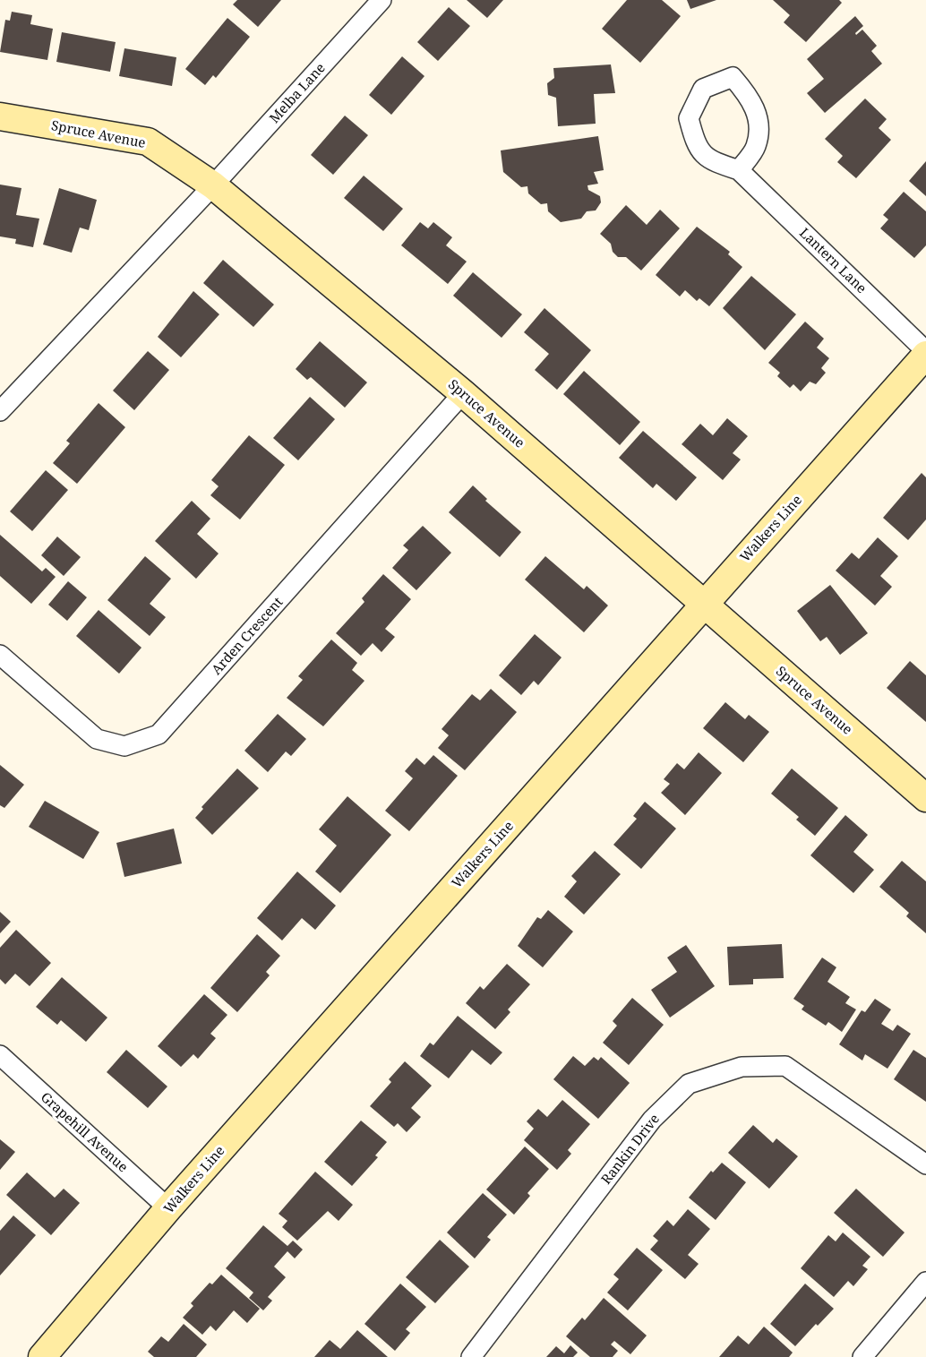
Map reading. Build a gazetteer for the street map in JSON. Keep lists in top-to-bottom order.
{
  "streets": {
    "main road": ["Spruce Avenue", "Walkers Line"],
    "street": [
      "Melba Lane",
      "Lantern Lane",
      "Arden Crescent",
      "Grapehill Avenue",
      "Rankin Drive"
    ]
  },
  "crossings": [
    ["Melba Lane", "Spruce Avenue"],
    ["Spruce Avenue", "Walkers Line"],
    ["Spruce Avenue", "Arden Crescent"],
    ["Lantern Lane", "Walkers Line"],
    ["Walkers Line", "Grapehill Avenue"]
  ]
}
